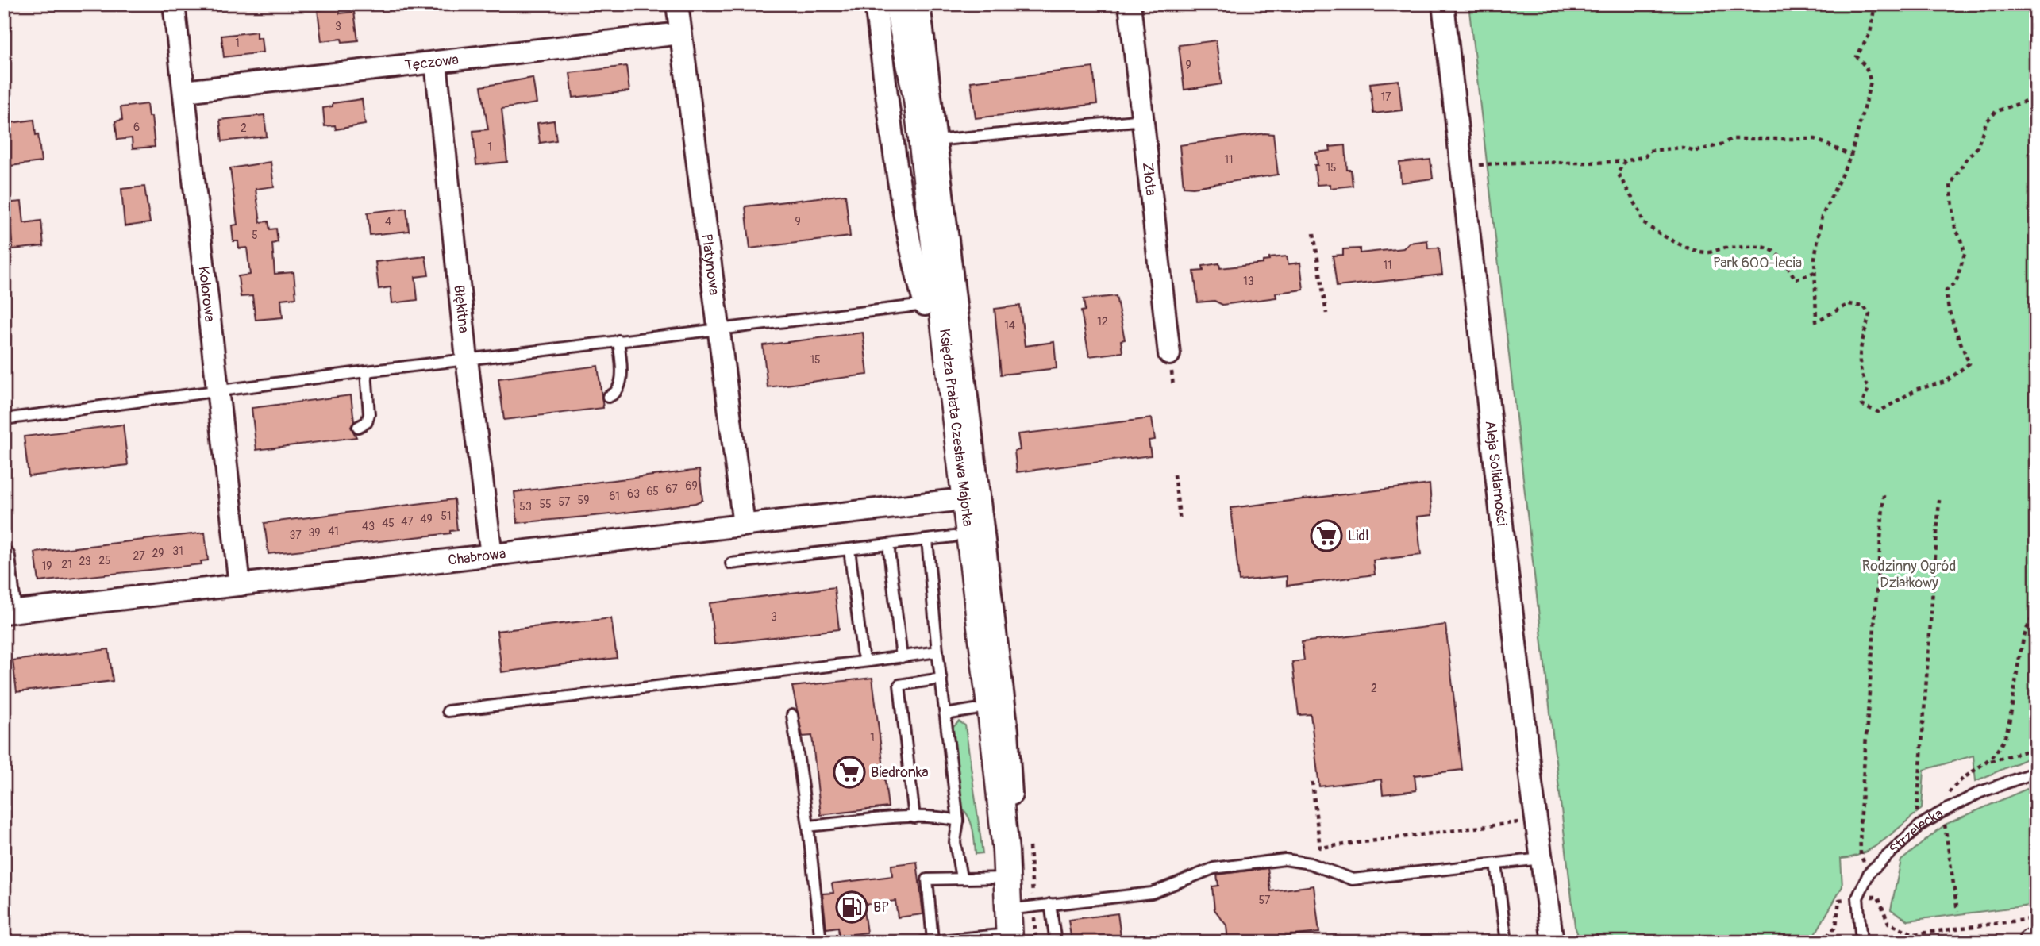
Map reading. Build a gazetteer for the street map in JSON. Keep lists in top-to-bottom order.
{
  "streets": {
    "street": [
      "Tęczowa",
      "Złota",
      "Platynowa",
      "Kolorowa",
      "Błękitna",
      "Księdza Prałata Czesława Majorka",
      "Aleja Solidarności",
      "Chabrowa"
    ],
    "lane": ["Strzelecka"]
  },
  "crossings": [
    ["Tęczowa", "Platynowa"],
    ["Tęczowa", "Kolorowa"],
    ["Tęczowa", "Błękitna"],
    ["Platynowa", "Chabrowa"],
    ["Kolorowa", "Chabrowa"],
    ["Błękitna", "Chabrowa"],
    ["Księdza Prałata Czesława Majorka", "Chabrowa"]
  ],
  "parks": ["Park 600-lecia", "Rodzinny Ogród Działkowy"],
  "places": {
    "supermarket": ["Lidl", "Biedronka"],
    "fuel station": ["BP"]
  },
  "house_numbers": [
    "3",
    "1",
    "9",
    "17",
    "6",
    "2",
    "1",
    "11",
    "15",
    "4",
    "9",
    "5",
    "11",
    "13",
    "12",
    "14",
    "15",
    "69",
    "67",
    "65",
    "63",
    "61",
    "59",
    "57",
    "55",
    "53",
    "51",
    "49",
    "47",
    "45",
    "43",
    "41",
    "39",
    "37",
    "31",
    "29",
    "27",
    "25",
    "23",
    "21",
    "19",
    "3",
    "2",
    "1",
    "57"
  ]
}
